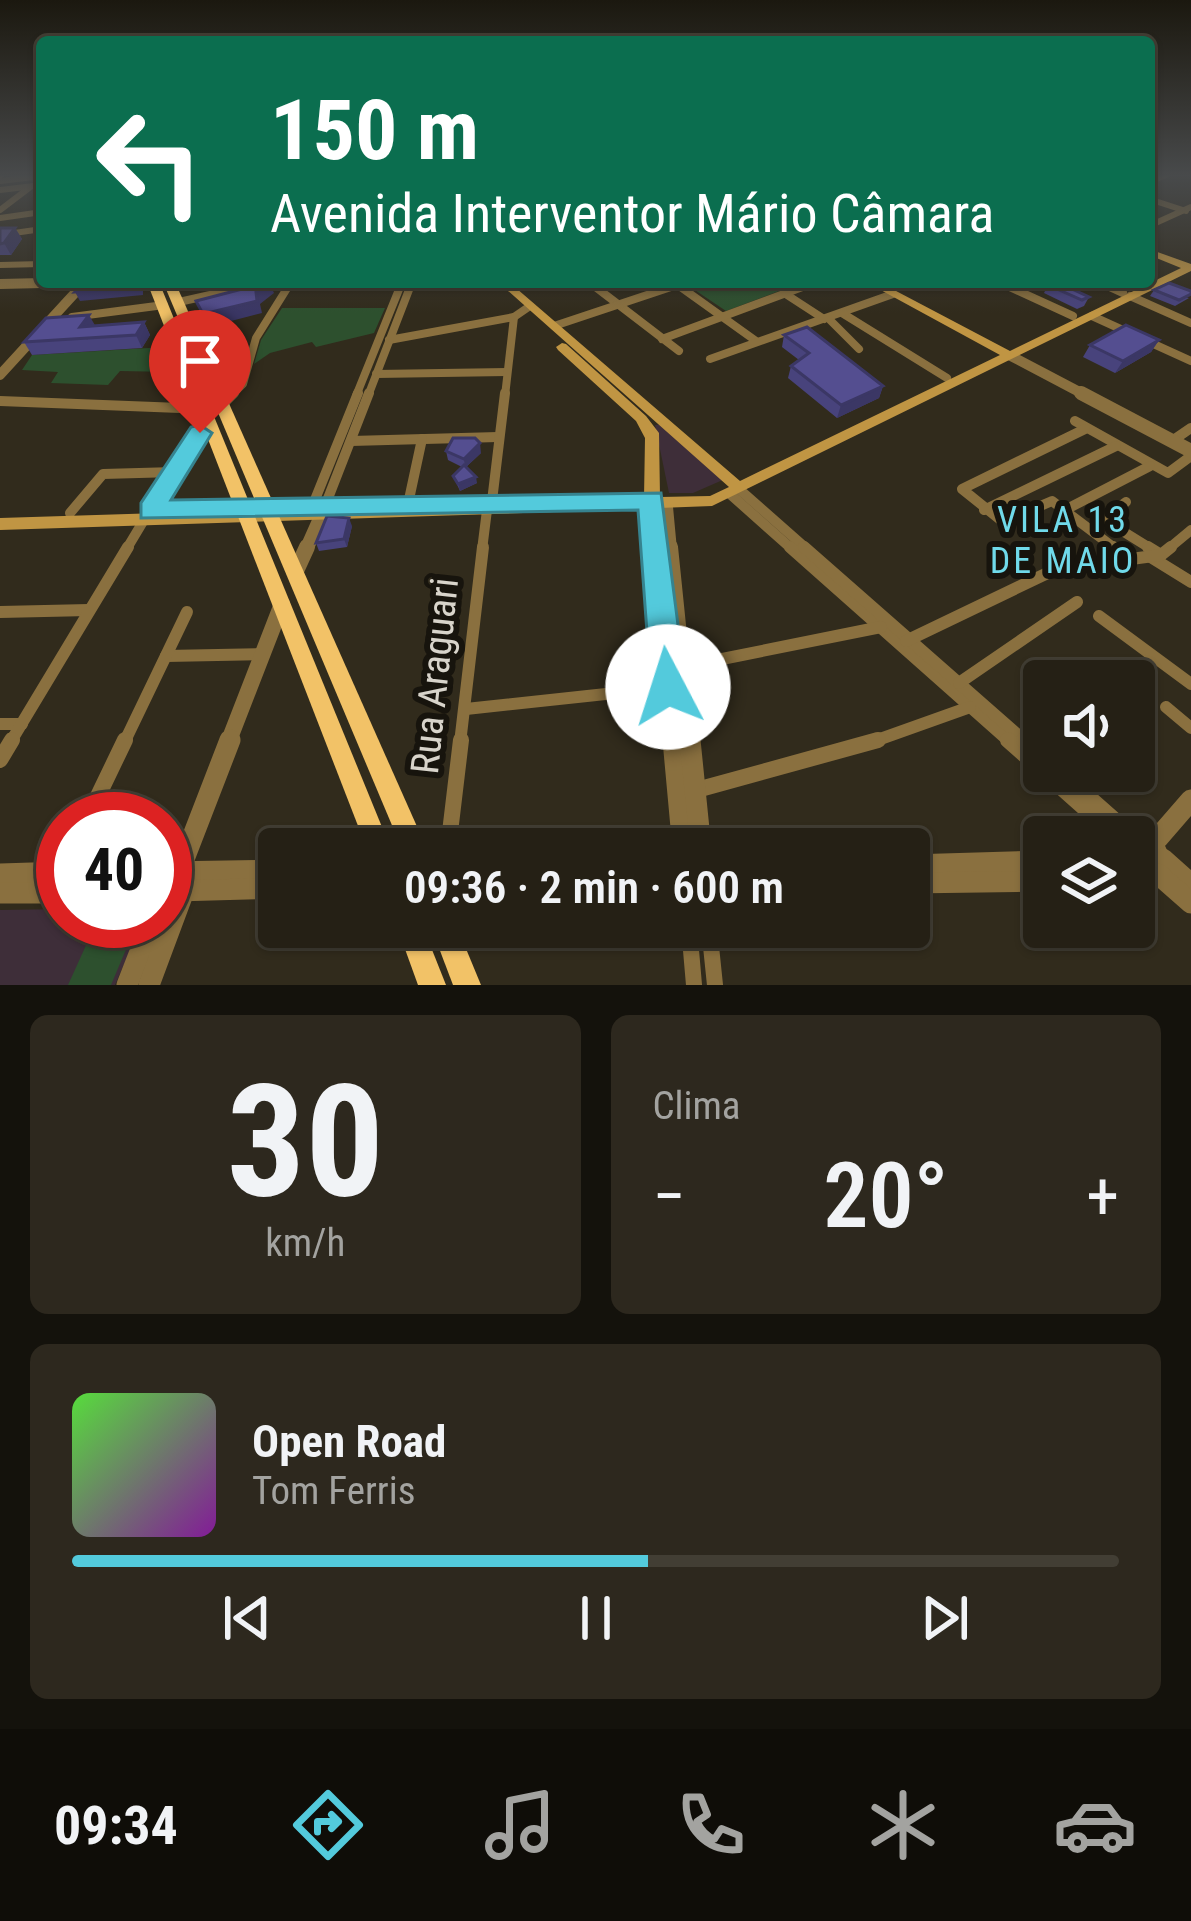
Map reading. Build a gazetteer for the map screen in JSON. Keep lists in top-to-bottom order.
{
  "streets": {
    "street": ["Rua Araguari"]
  },
  "districts": ["VILA 13 DE MAIO"],
  "page": {
    "turn": ["150 m", "Avenida Interventor Mário Câmara"],
    "limit": "40",
    "trip": "09:36 · 2 min · 600 m",
    "tile": [
      ["30", "km/h"],
      "Clima"
    ],
    "heat": ["−", "20°", "+"],
    "song": ["Open Road", "Tom Ferris"],
    "tabs": "09:34"
  }
}
